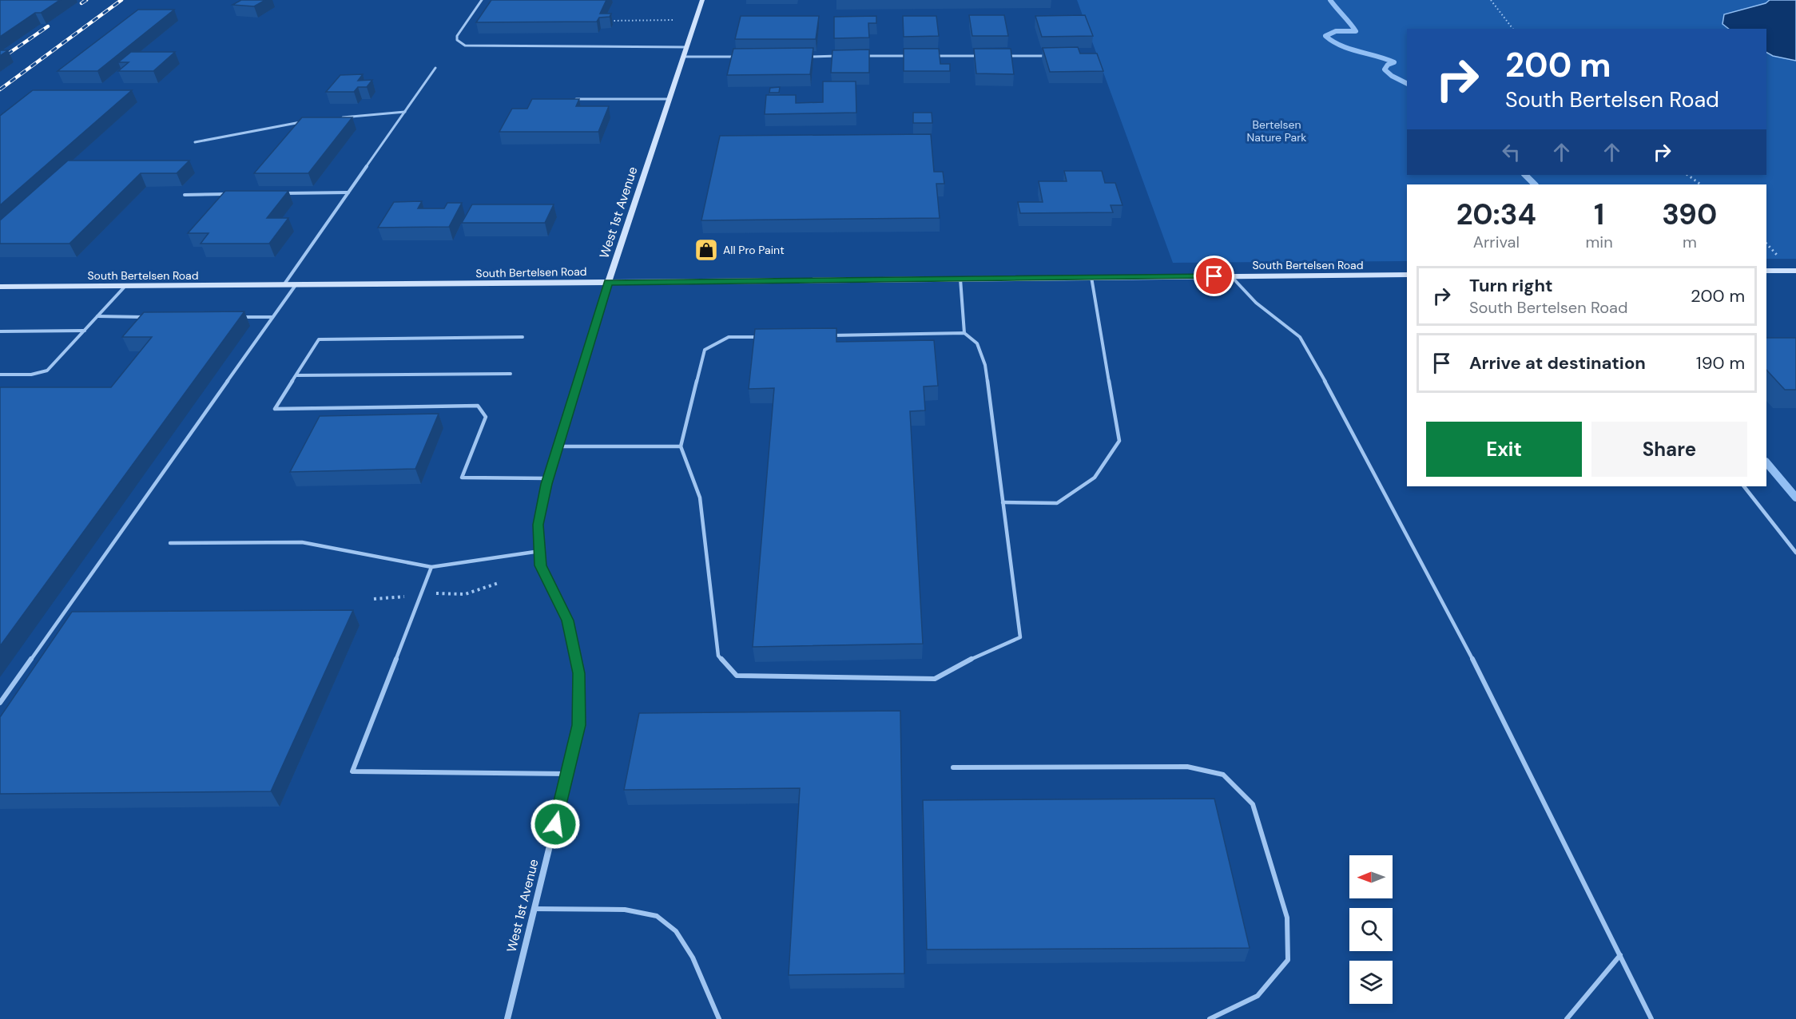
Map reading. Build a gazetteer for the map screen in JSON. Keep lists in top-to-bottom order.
{
  "streets": {
    "street": ["West 1st Avenue", "South Bertelsen Road"]
  },
  "crossings": [
    ["West 1st Avenue", "South Bertelsen Road"]
  ],
  "parks": ["Bertelsen Nature Park"],
  "places": {
    "shop": ["All Pro Paint"]
  },
  "north": "left",
  "page": {
    "turn": ["200 m", "South Bertelsen Road"],
    "eta": [
      "20:34",
      "Arrival",
      "1",
      "min",
      "390",
      "m"
    ],
    "list": [
      {
        "name": "Turn right",
        "note": "South Bertelsen Road",
        "value": "200 m"
      },
      {
        "name": "Arrive at destination",
        "value": "190 m"
      }
    ],
    "buttons": ["Exit", "Share"]
  }
}
